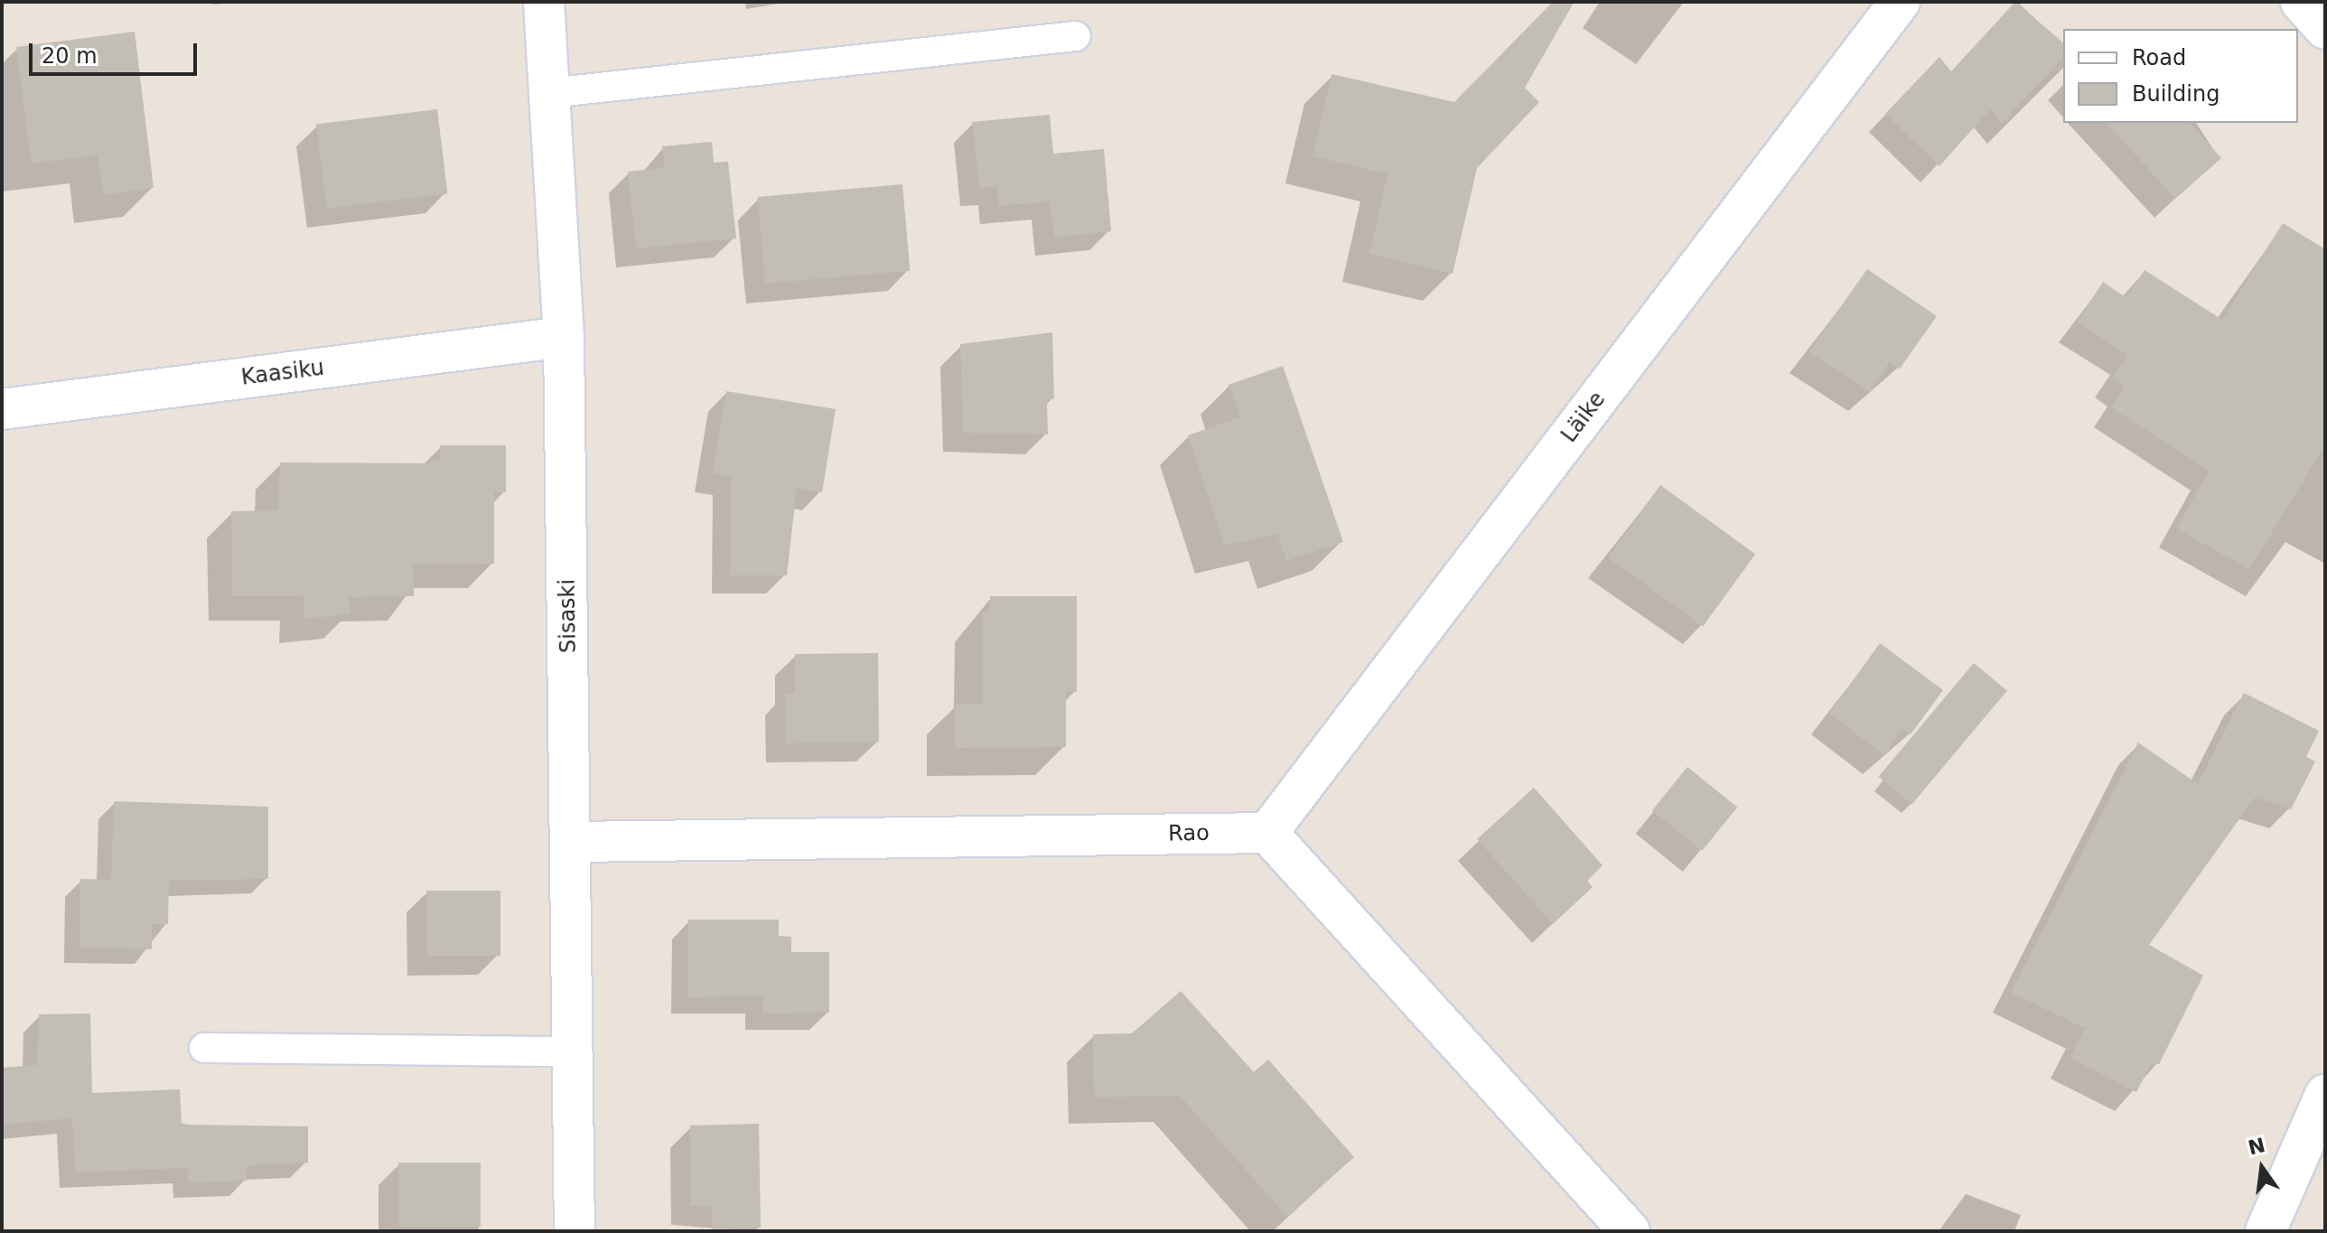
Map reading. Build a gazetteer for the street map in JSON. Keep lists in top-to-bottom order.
{
  "streets": {
    "street": [
      "Kaasiku",
      "Läike",
      "Sisaski",
      "Rao"
    ]
  },
  "crossings": [
    ["Kaasiku", "Sisaski"],
    ["Läike", "Rao"],
    ["Sisaski", "Rao"]
  ],
  "legend": ["Road", "Building"],
  "scale_bar": "20 m",
  "north": "top"
}
